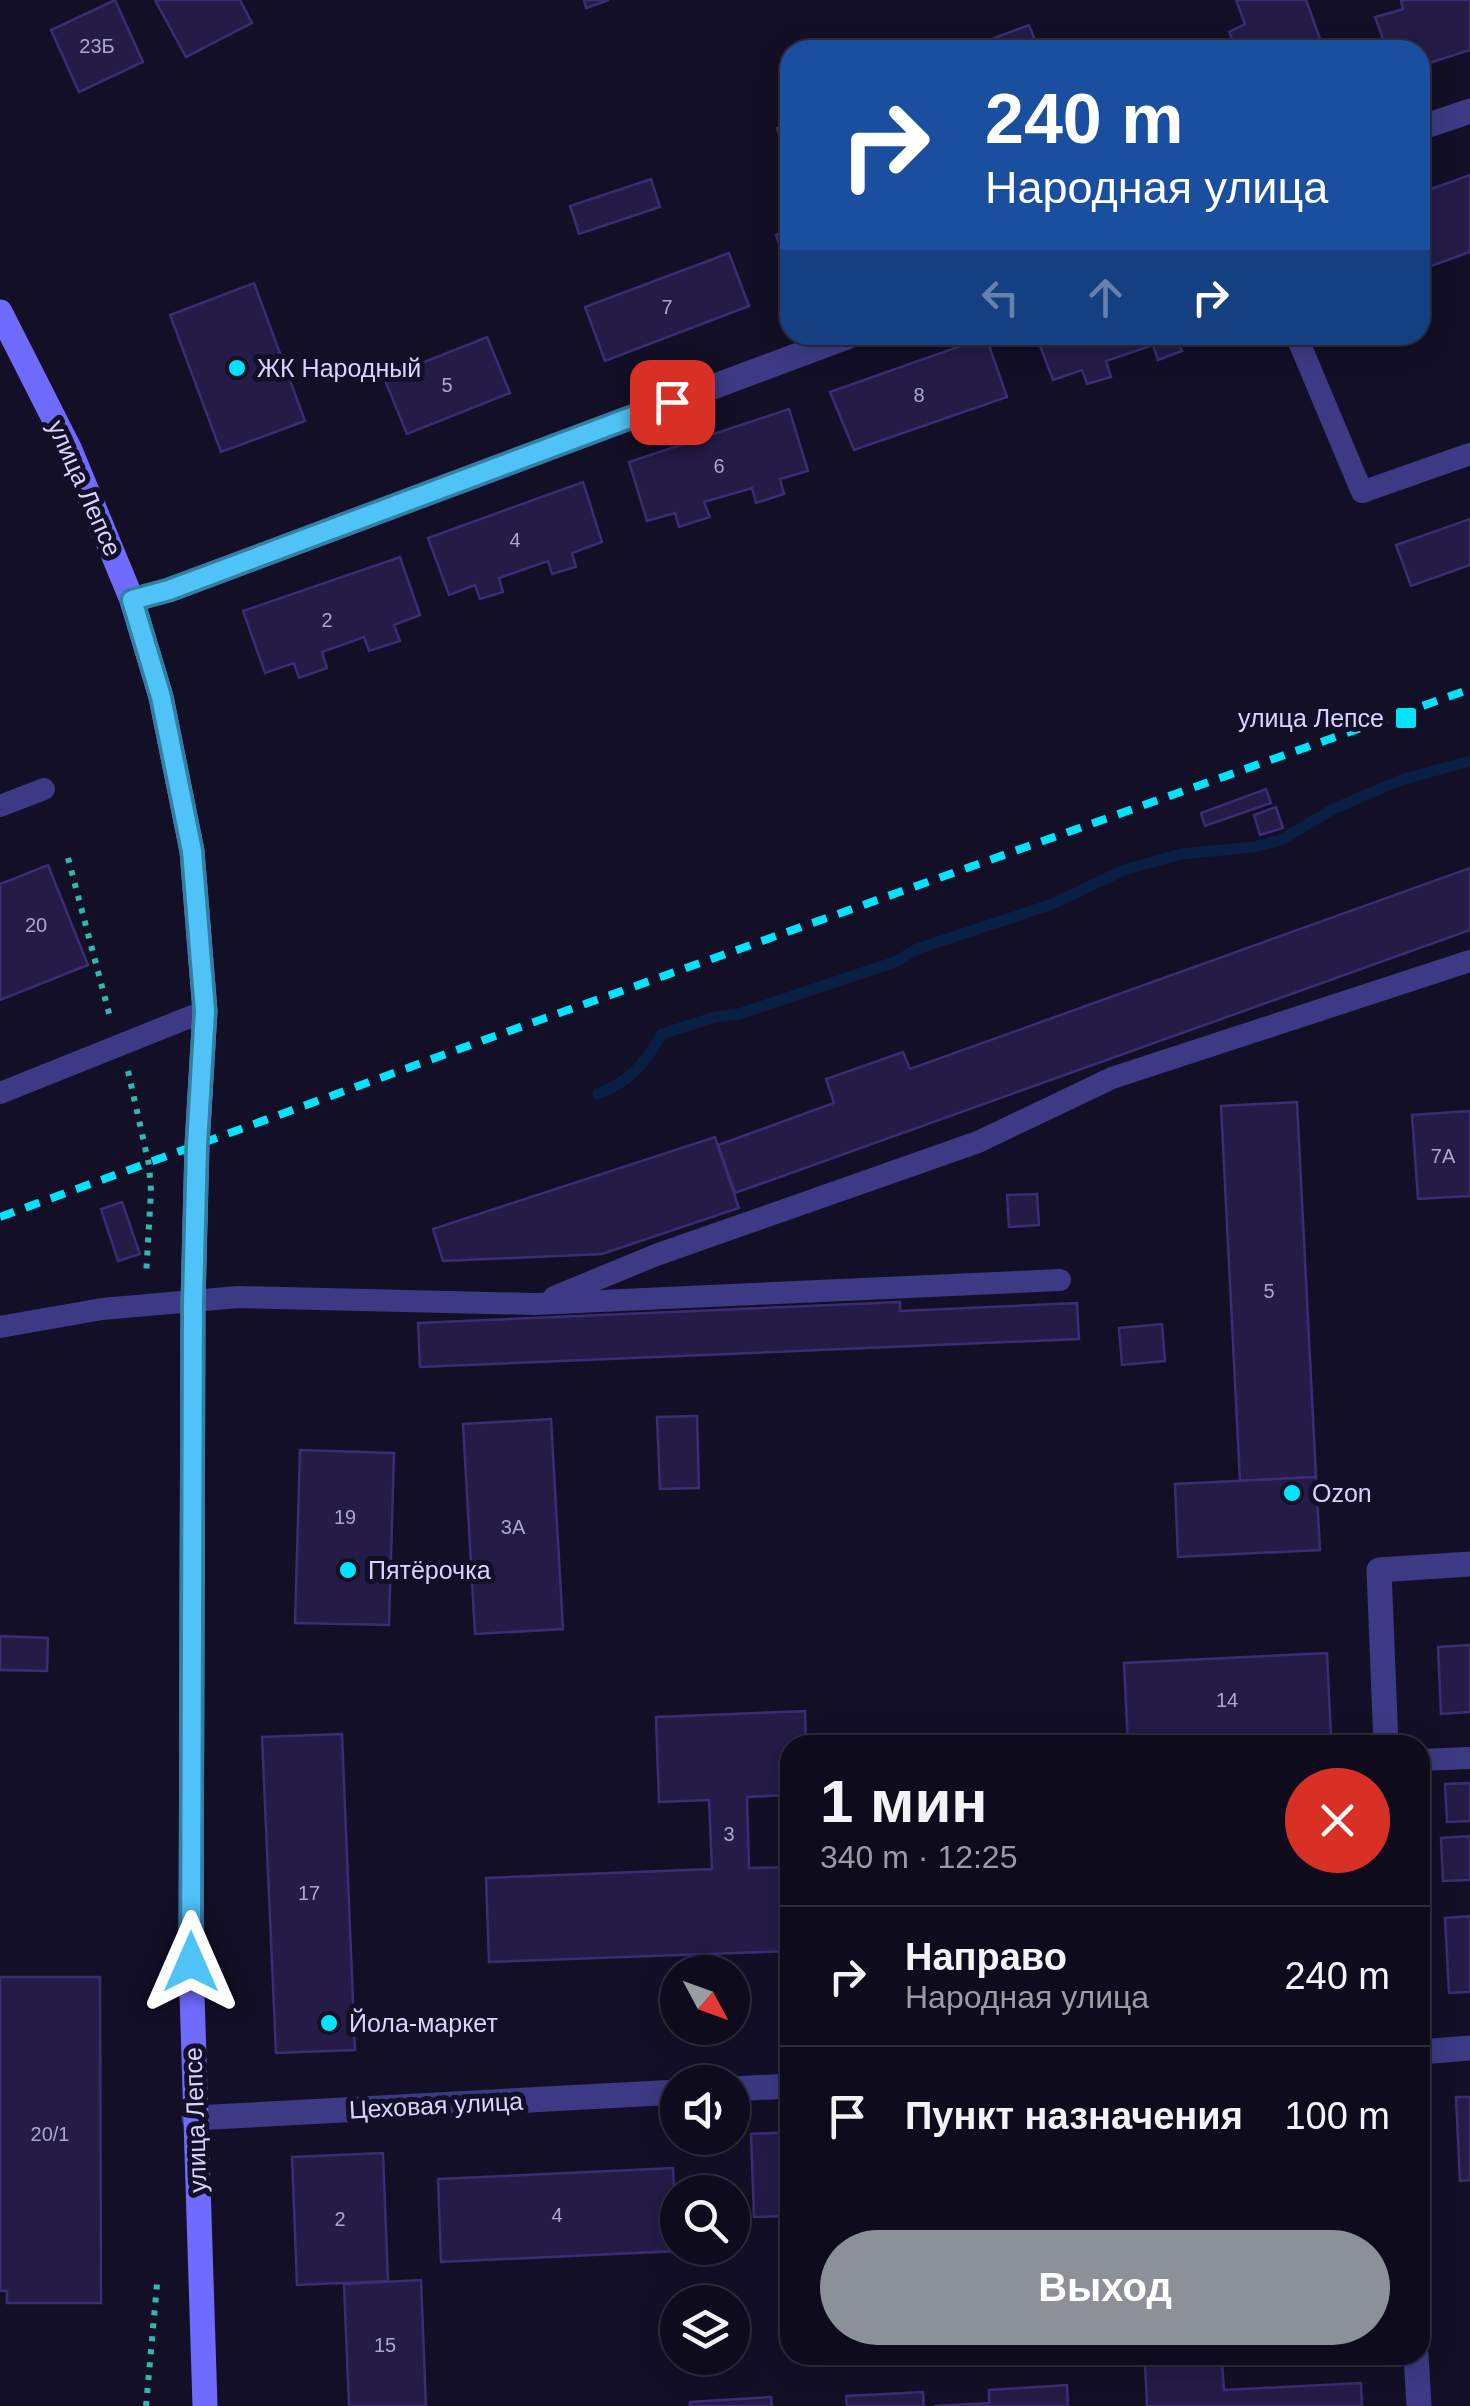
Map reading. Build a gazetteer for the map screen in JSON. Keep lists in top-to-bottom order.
{
  "streets": {
    "main road": ["улица Лепсе"],
    "street": ["Цеховая улица"]
  },
  "crossings": [
    ["улица Лепсе", "Цеховая улица"]
  ],
  "places": {
    "other": [
      "ЖК Народный",
      "Ozon",
      "Пятёрочка",
      "Йола-маркет"
    ],
    "transit": ["улица Лепсе"]
  },
  "house_numbers": [
    "23Б",
    "7",
    "5",
    "8",
    "6",
    "4",
    "2",
    "20",
    "7А",
    "5",
    "19",
    "3А",
    "14",
    "3",
    "17",
    "20/1",
    "4",
    "2",
    "15"
  ],
  "north": "bottom right",
  "page": {
    "turn": ["240 m", "Народная улица"],
    "heading": ["1 мин", "340 m · 12:25"],
    "list": [
      {
        "name": "Направо",
        "note": "Народная улица",
        "value": "240 m"
      },
      {
        "name": "Пункт назначения",
        "value": "100 m"
      }
    ],
    "buttons": "Выход"
  }
}
